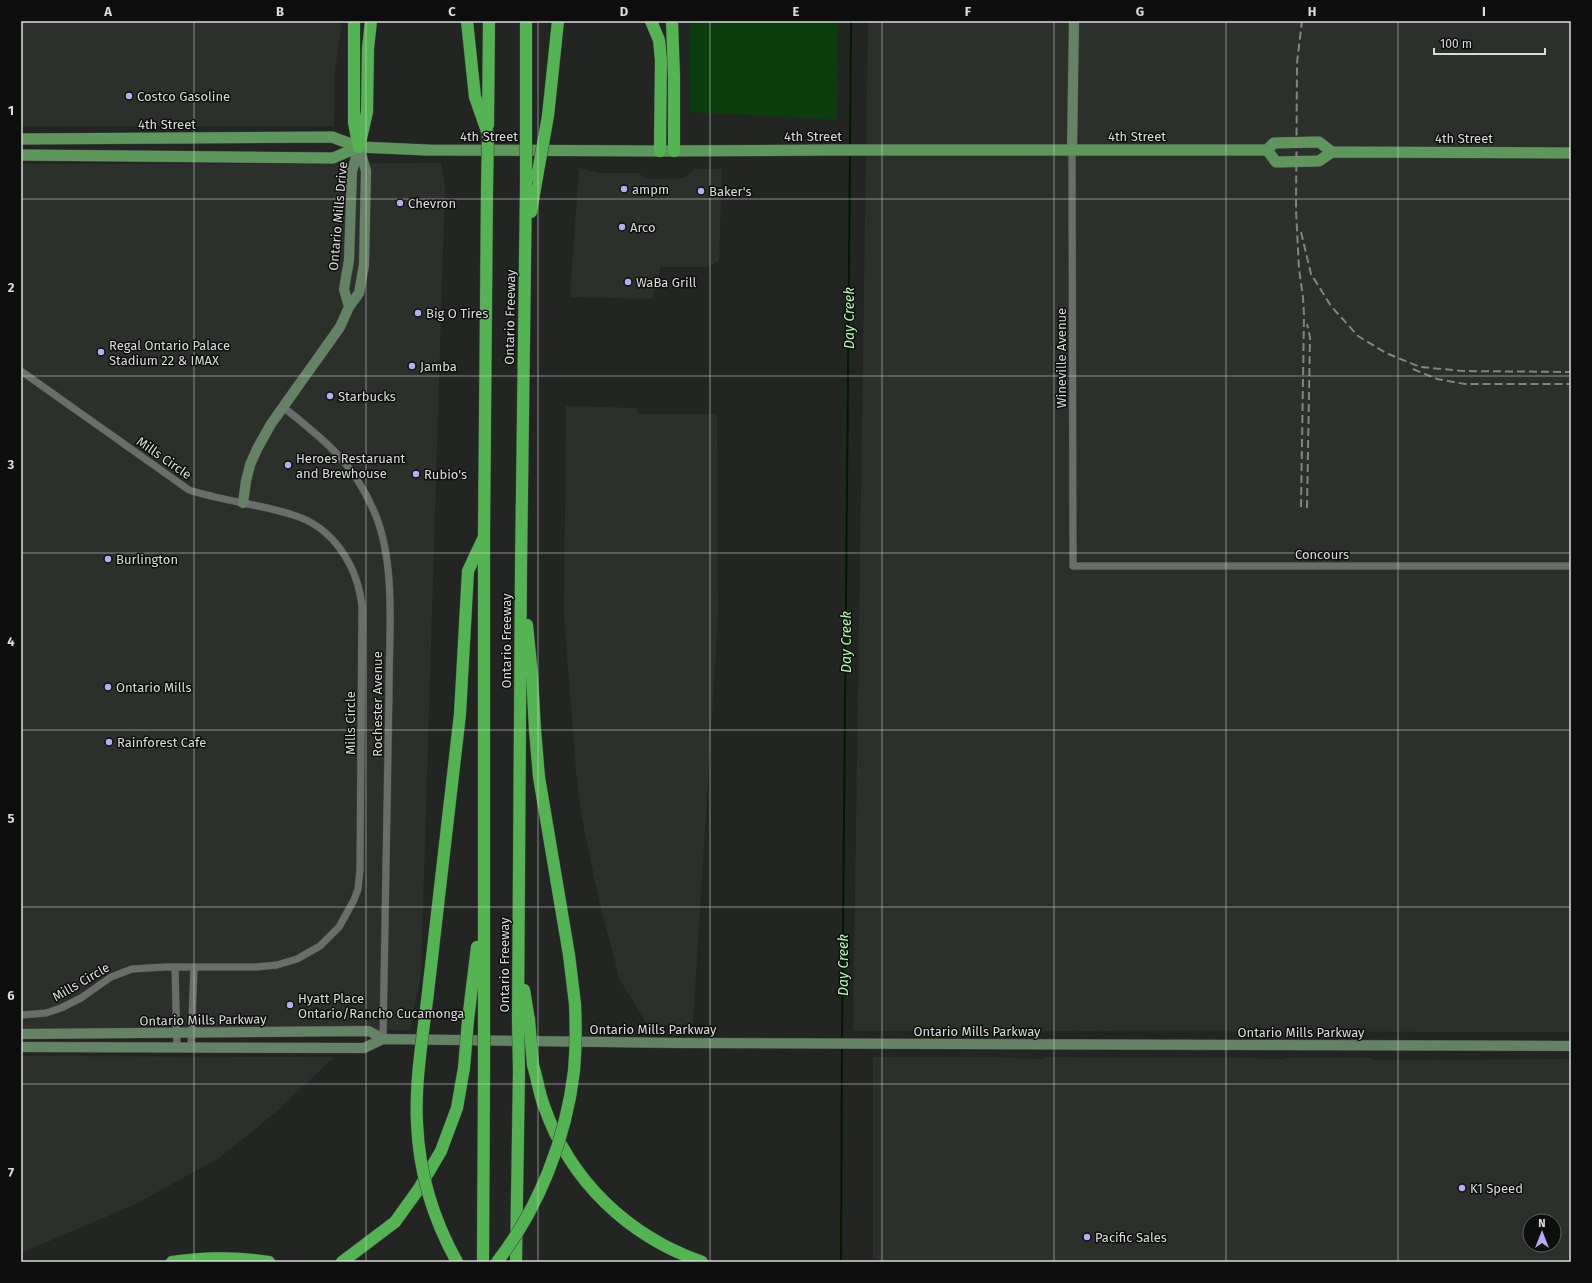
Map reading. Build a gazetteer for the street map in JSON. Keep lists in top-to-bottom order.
{
  "streets": {
    "highway": ["Ontario Freeway"],
    "main road": ["4th Street", "Ontario Mills Drive", "Ontario Mills Parkway"],
    "street": [
      "Wineville Avenue",
      "Mills Circle",
      "Concours",
      "Rochester Avenue"
    ]
  },
  "crossings": [
    ["4th Street", "Ontario Mills Drive"],
    ["4th Street", "Wineville Avenue"],
    ["Ontario Mills Drive", "Mills Circle"],
    ["Ontario Mills Drive", "Rochester Avenue"],
    ["Wineville Avenue", "Concours"],
    ["Rochester Avenue", "Ontario Mills Parkway"]
  ],
  "water": ["Day Creek"],
  "places": [
    "Costco Gasoline",
    "ampm",
    "Baker's",
    "Chevron",
    "Arco",
    "WaBa Grill",
    "Big O Tires",
    "Regal Ontario Palace Stadium 22 & IMAX",
    "Jamba",
    "Starbucks",
    "Heroes Restaruant and Brewhouse",
    "Rubio's",
    "Burlington",
    "Ontario Mills",
    "Rainforest Cafe",
    "Hyatt Place Ontario/Rancho Cucamonga",
    "K1 Speed",
    "Pacific Sales"
  ],
  "scale_bar": "100 m",
  "north": "top",
  "grid": {
    "columns": [
      "A",
      "B",
      "C",
      "D",
      "E",
      "F",
      "G",
      "H",
      "I"
    ],
    "rows": [
      "1",
      "2",
      "3",
      "4",
      "5",
      "6",
      "7"
    ]
  }
}
